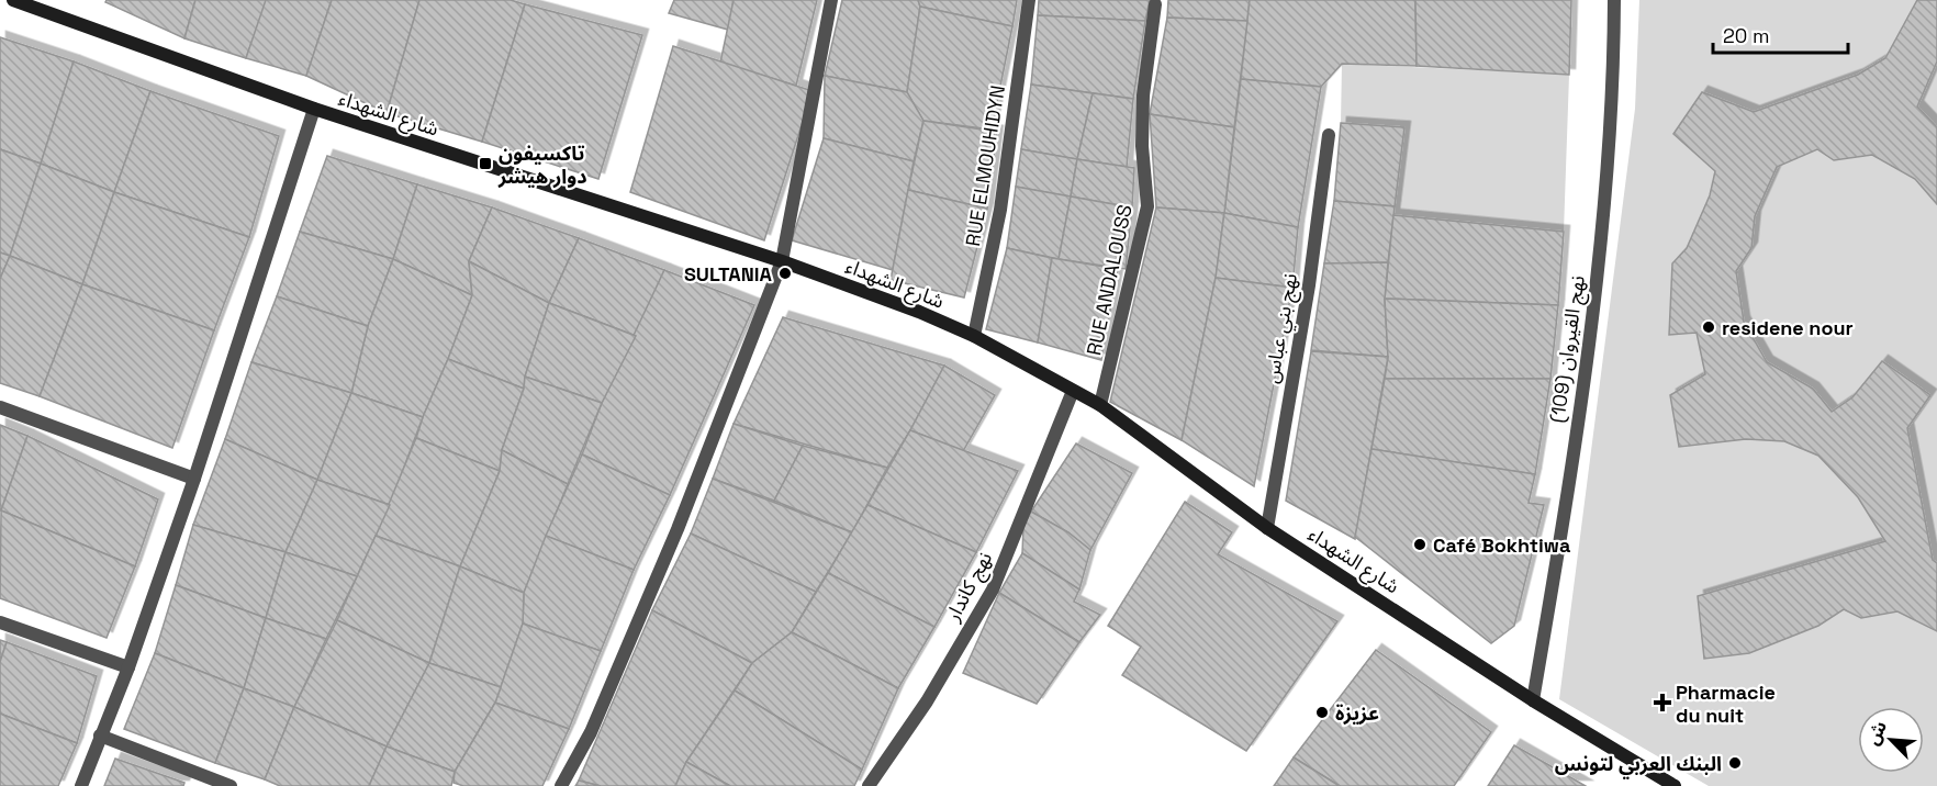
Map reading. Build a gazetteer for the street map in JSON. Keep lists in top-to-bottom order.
{
  "streets": {
    "street": [
      "شارع الشهداء",
      "RUE ELMOUHIDYN",
      "RUE ANDALOUSS",
      "نهج بني عباس",
      "نهج القيروان (109)",
      "نهج كاندار"
    ]
  },
  "crossings": [
    ["شارع الشهداء", "RUE ELMOUHIDYN"],
    ["شارع الشهداء", "RUE ANDALOUSS"],
    ["شارع الشهداء", "نهج بني عباس"],
    ["شارع الشهداء", "نهج القيروان (109)"],
    ["شارع الشهداء", "نهج كاندار"]
  ],
  "places": {
    "transit": ["تاكسيفون دوار هيشر"],
    "other": [
      "SULTANIA",
      "residene nour",
      "Café Bokhtiwa",
      "عزيزة",
      "البنك العربي لتونس"
    ],
    "health": ["Pharmacie du nuit"]
  },
  "scale_bar": "20 m",
  "north": "top left"
}
